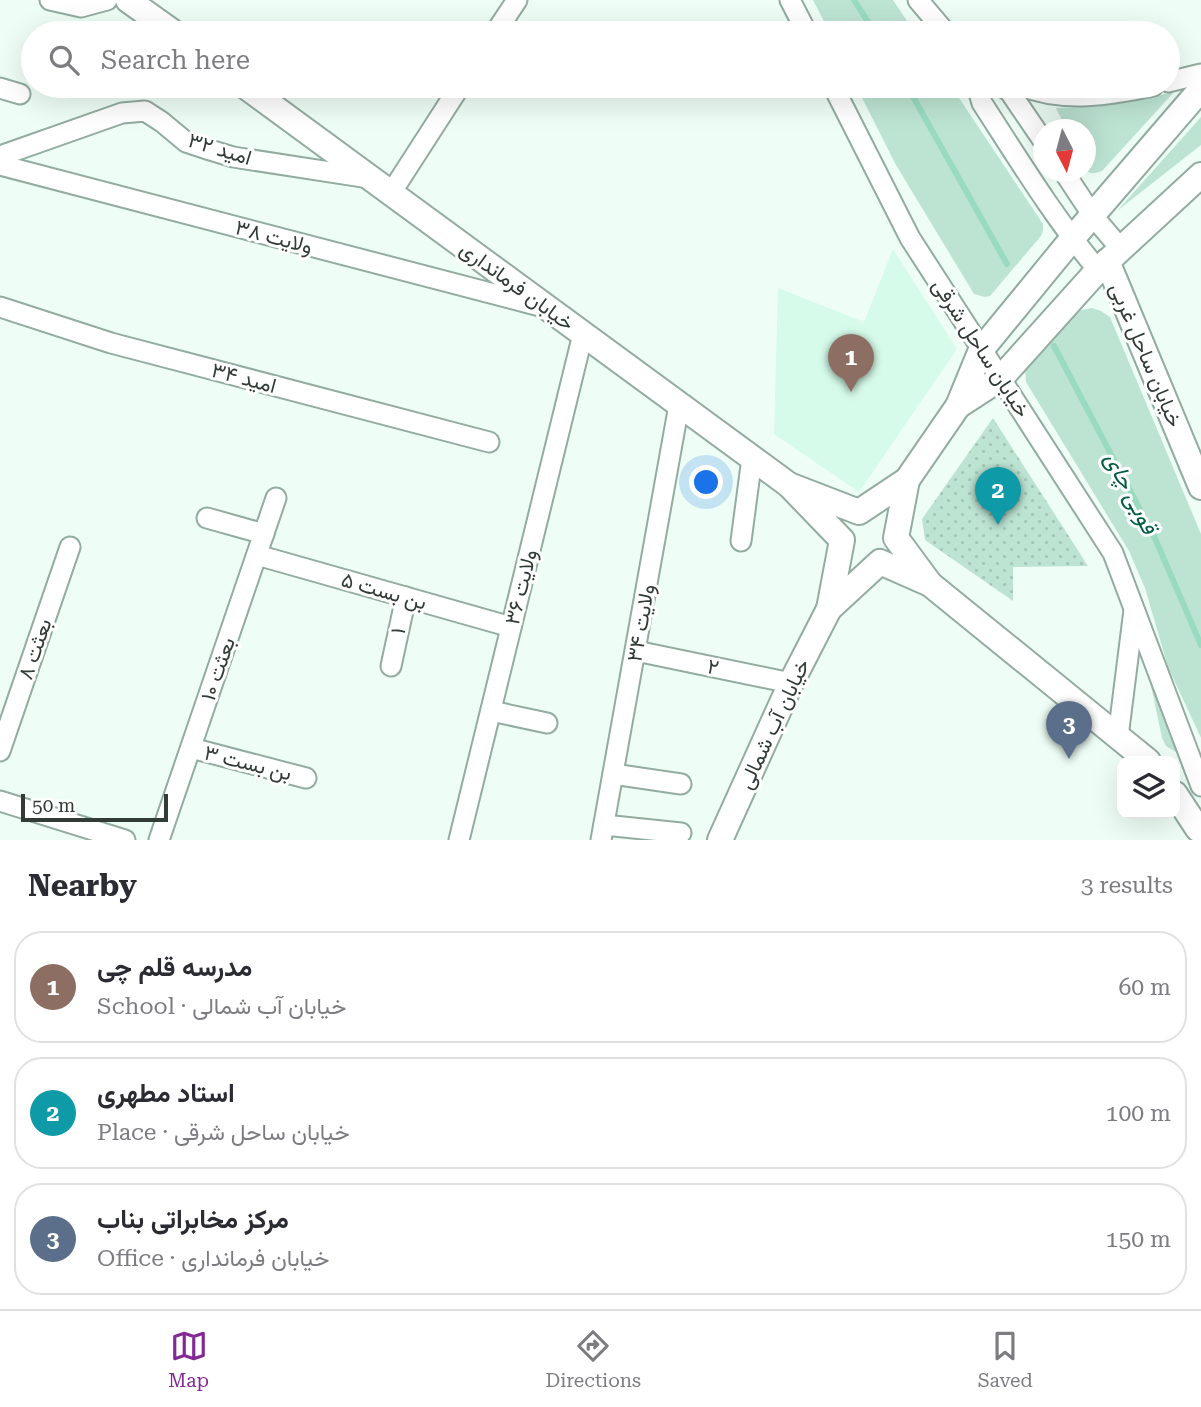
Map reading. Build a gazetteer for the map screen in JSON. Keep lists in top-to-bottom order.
{
  "streets": {
    "main road": ["خیابان فرمانداری", "خیابان ساحل غربی", "خیابان آب شمالی"],
    "street": [
      "امید ۳۲",
      "ولایت ۳۸",
      "خیابان ساحل شرقی",
      "امید ۳۴",
      "ولایت ۳۶",
      "بن بست ۵",
      "ولایت ۳۴",
      "۱",
      "بعثت ۸",
      "۲",
      "بعثت ۱۰",
      "بن بست ۳"
    ]
  },
  "crossings": [
    ["امید ۳۲", "خیابان فرمانداری"],
    ["ولایت ۳۸", "خیابان فرمانداری"],
    ["خیابان فرمانداری", "ولایت ۳۶"],
    ["خیابان فرمانداری", "ولایت ۳۴"],
    ["خیابان فرمانداری", "خیابان آب شمالی"],
    ["ولایت ۳۶", "بن بست ۵"],
    ["بن بست ۵", "۱"],
    ["بن بست ۵", "بعثت ۱۰"],
    ["ولایت ۳۴", "۲"],
    ["۲", "خیابان آب شمالی"],
    ["بعثت ۱۰", "بن بست ۳"]
  ],
  "water": ["قوبی چای"],
  "scale_bar": "50 m",
  "north": "bottom",
  "page": {
    "search": "Search here",
    "pins": ["1", "2", "3"],
    "scale": "50 m",
    "heading": ["Nearby", "3 results"],
    "list": [
      {
        "mark": "1",
        "name": "مدرسه قلم چی",
        "note": "School · خیابان آب شمالی",
        "value": "60 m"
      },
      {
        "mark": "2",
        "name": "استاد مطهری",
        "note": "Place · خیابان ساحل شرقی",
        "value": "100 m"
      },
      {
        "mark": "3",
        "name": "مرکز مخابراتی بناب",
        "note": "Office · خیابان فرمانداری",
        "value": "150 m"
      }
    ],
    "nav": ["Map", "Directions", "Saved"]
  }
}
